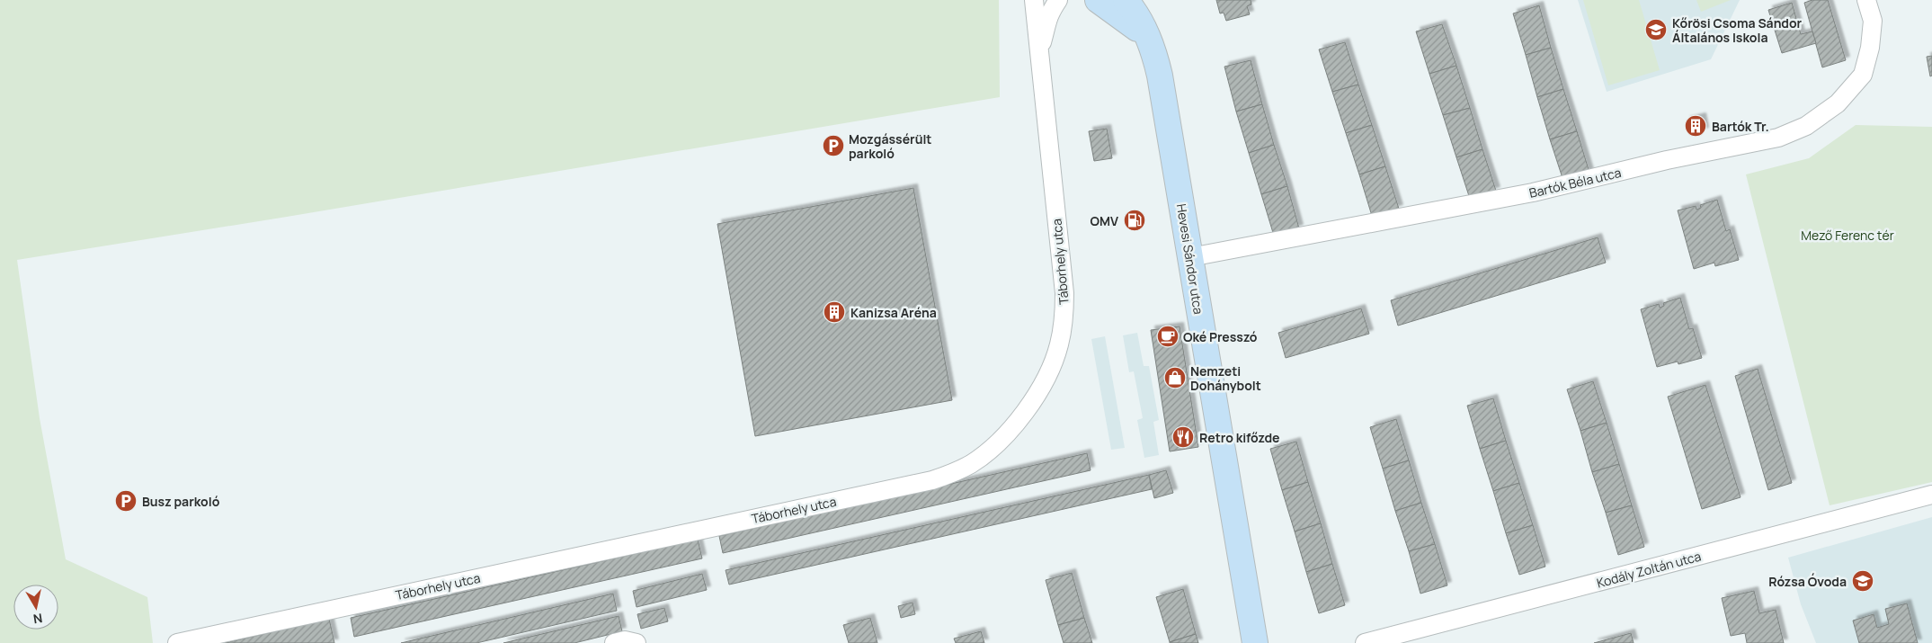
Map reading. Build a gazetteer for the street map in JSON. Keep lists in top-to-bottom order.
{
  "streets": {
    "main road": ["Hevesi Sándor utca"],
    "street": ["Bartók Béla utca", "Táborhely utca", "Kodály Zoltán utca"]
  },
  "crossings": [
    ["Bartók Béla utca", "Hevesi Sándor utca"]
  ],
  "parks": ["Mező Ferenc tér"],
  "places": {
    "school or university": ["Kőrösi Csoma Sándor Általános Iskola", "Rózsa Óvoda"],
    "building": ["Bartók Tr.", "Kanizsa Aréna"],
    "parking": ["Mozgássérült parkoló", "Busz parkoló"],
    "fuel station": ["OMV"],
    "cafe": ["Oké Presszó"],
    "shop": ["Nemzeti Dohánybolt"],
    "restaurant": ["Retro kifőzde"]
  },
  "north": "bottom"
}
